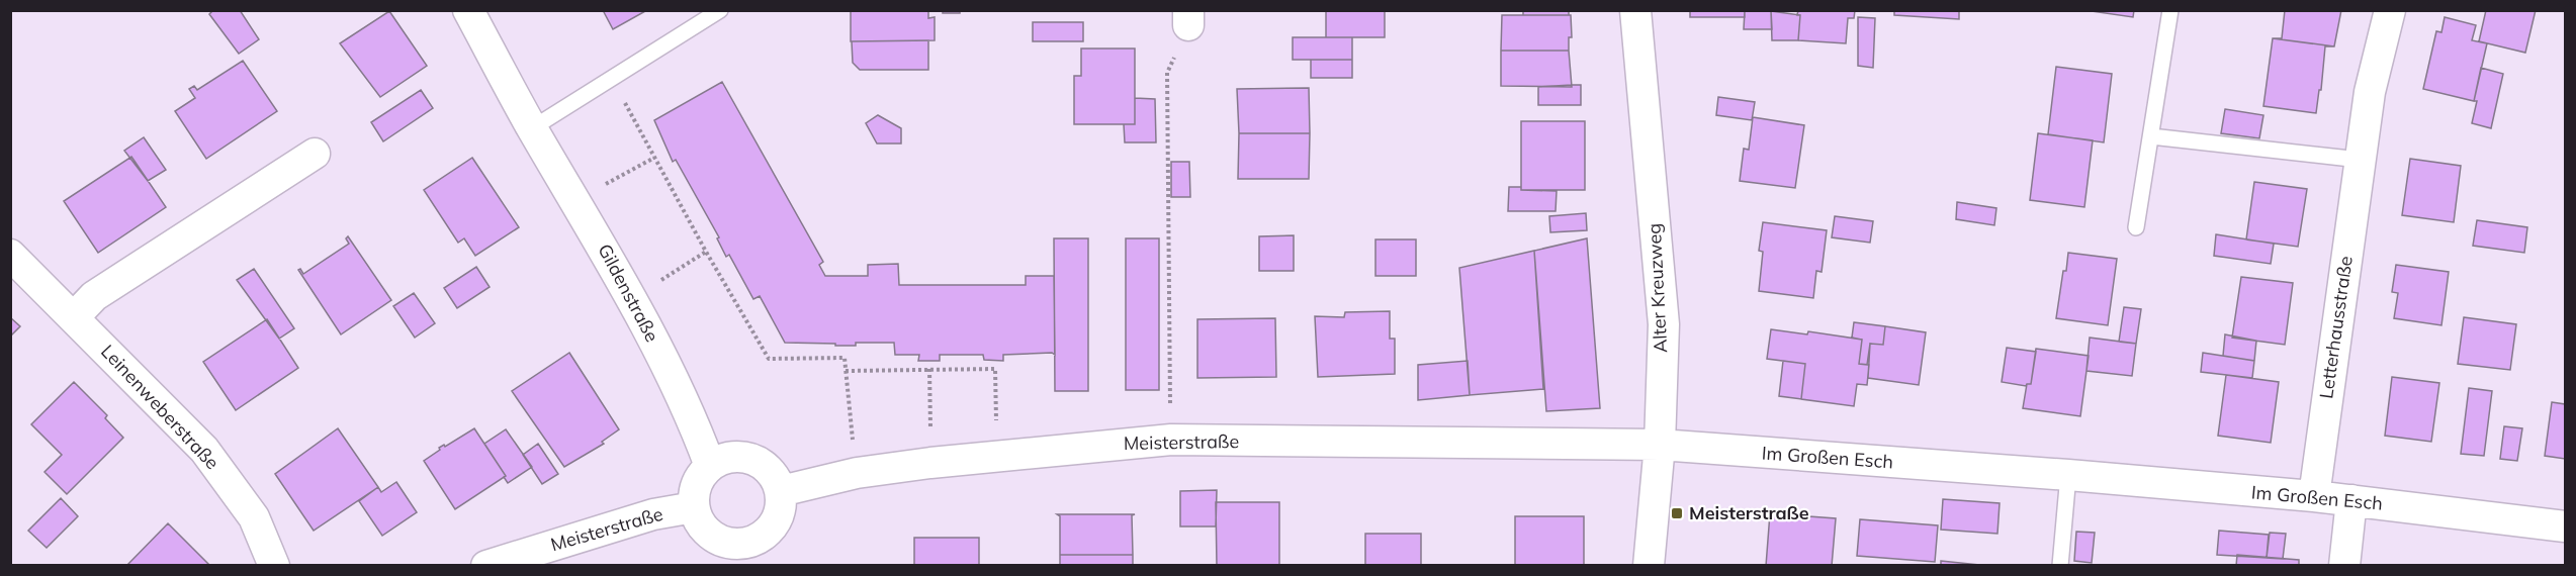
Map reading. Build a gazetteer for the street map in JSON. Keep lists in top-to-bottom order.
{
  "streets": {
    "street": [
      "Alter Kreuzweg",
      "Gildenstraße",
      "Letterhausstraße",
      "Leinenweberstraße",
      "Meisterstraße",
      "Im Großen Esch"
    ]
  },
  "crossings": [
    ["Alter Kreuzweg", "Meisterstraße"],
    ["Alter Kreuzweg", "Im Großen Esch"],
    ["Gildenstraße", "Meisterstraße"],
    ["Letterhausstraße", "Im Großen Esch"],
    ["Meisterstraße", "Im Großen Esch"]
  ],
  "places": {
    "transit": ["Meisterstraße"]
  }
}
